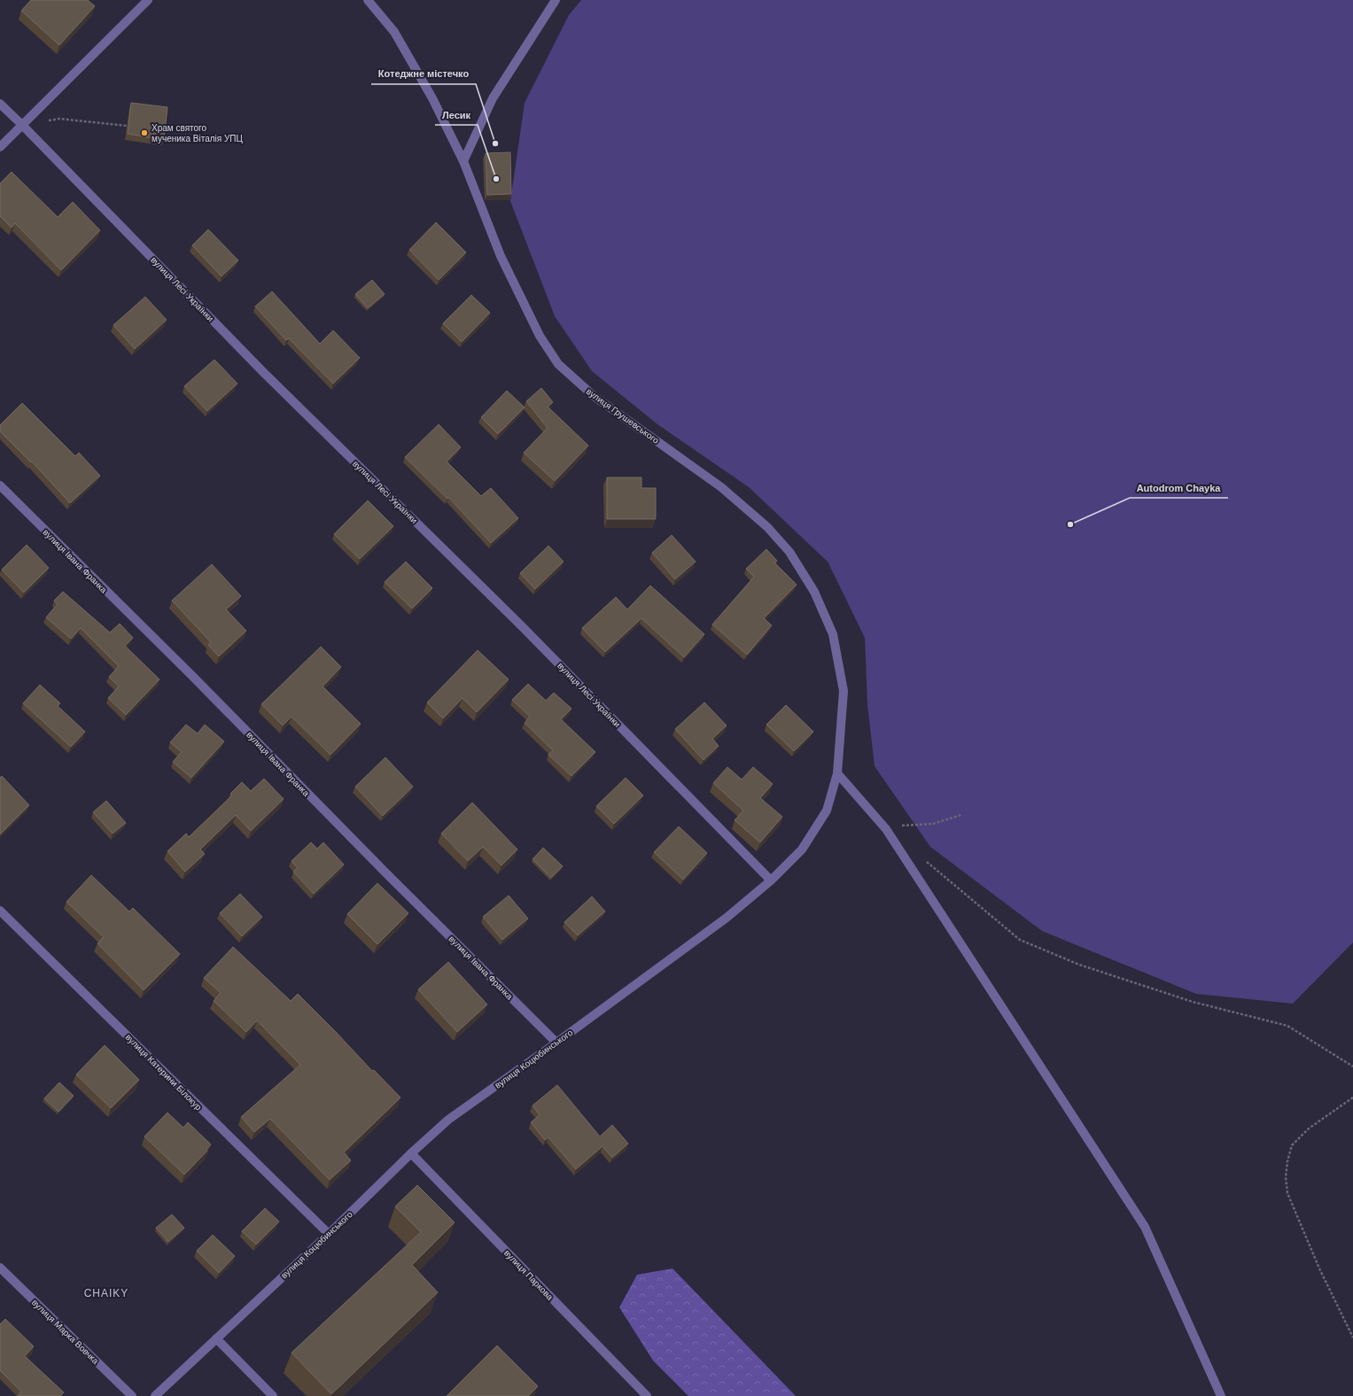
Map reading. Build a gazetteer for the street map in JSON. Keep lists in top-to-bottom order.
{
  "streets": {
    "street": [
      "вулиця Лесі Українки",
      "вулиця Грушевського",
      "вулиця Івана Франка",
      "вулиця Коцюбинського",
      "вулиця Катерини Білокур",
      "вулиця Паркова",
      "вулиця Марка Вовчка"
    ]
  },
  "crossings": [
    ["вулиця Лесі Українки", "вулиця Коцюбинського"],
    ["вулиця Грушевського", "вулиця Коцюбинського"],
    ["вулиця Івана Франка", "вулиця Коцюбинського"],
    ["вулиця Коцюбинського", "вулиця Катерини Білокур"],
    ["вулиця Коцюбинського", "вулиця Паркова"]
  ],
  "districts": ["CHAIKY"],
  "places": [
    "Храм святого мученика Віталія УПЦ",
    "Котеджне містечко",
    "Лесик",
    "Autodrom Chayka"
  ]
}
